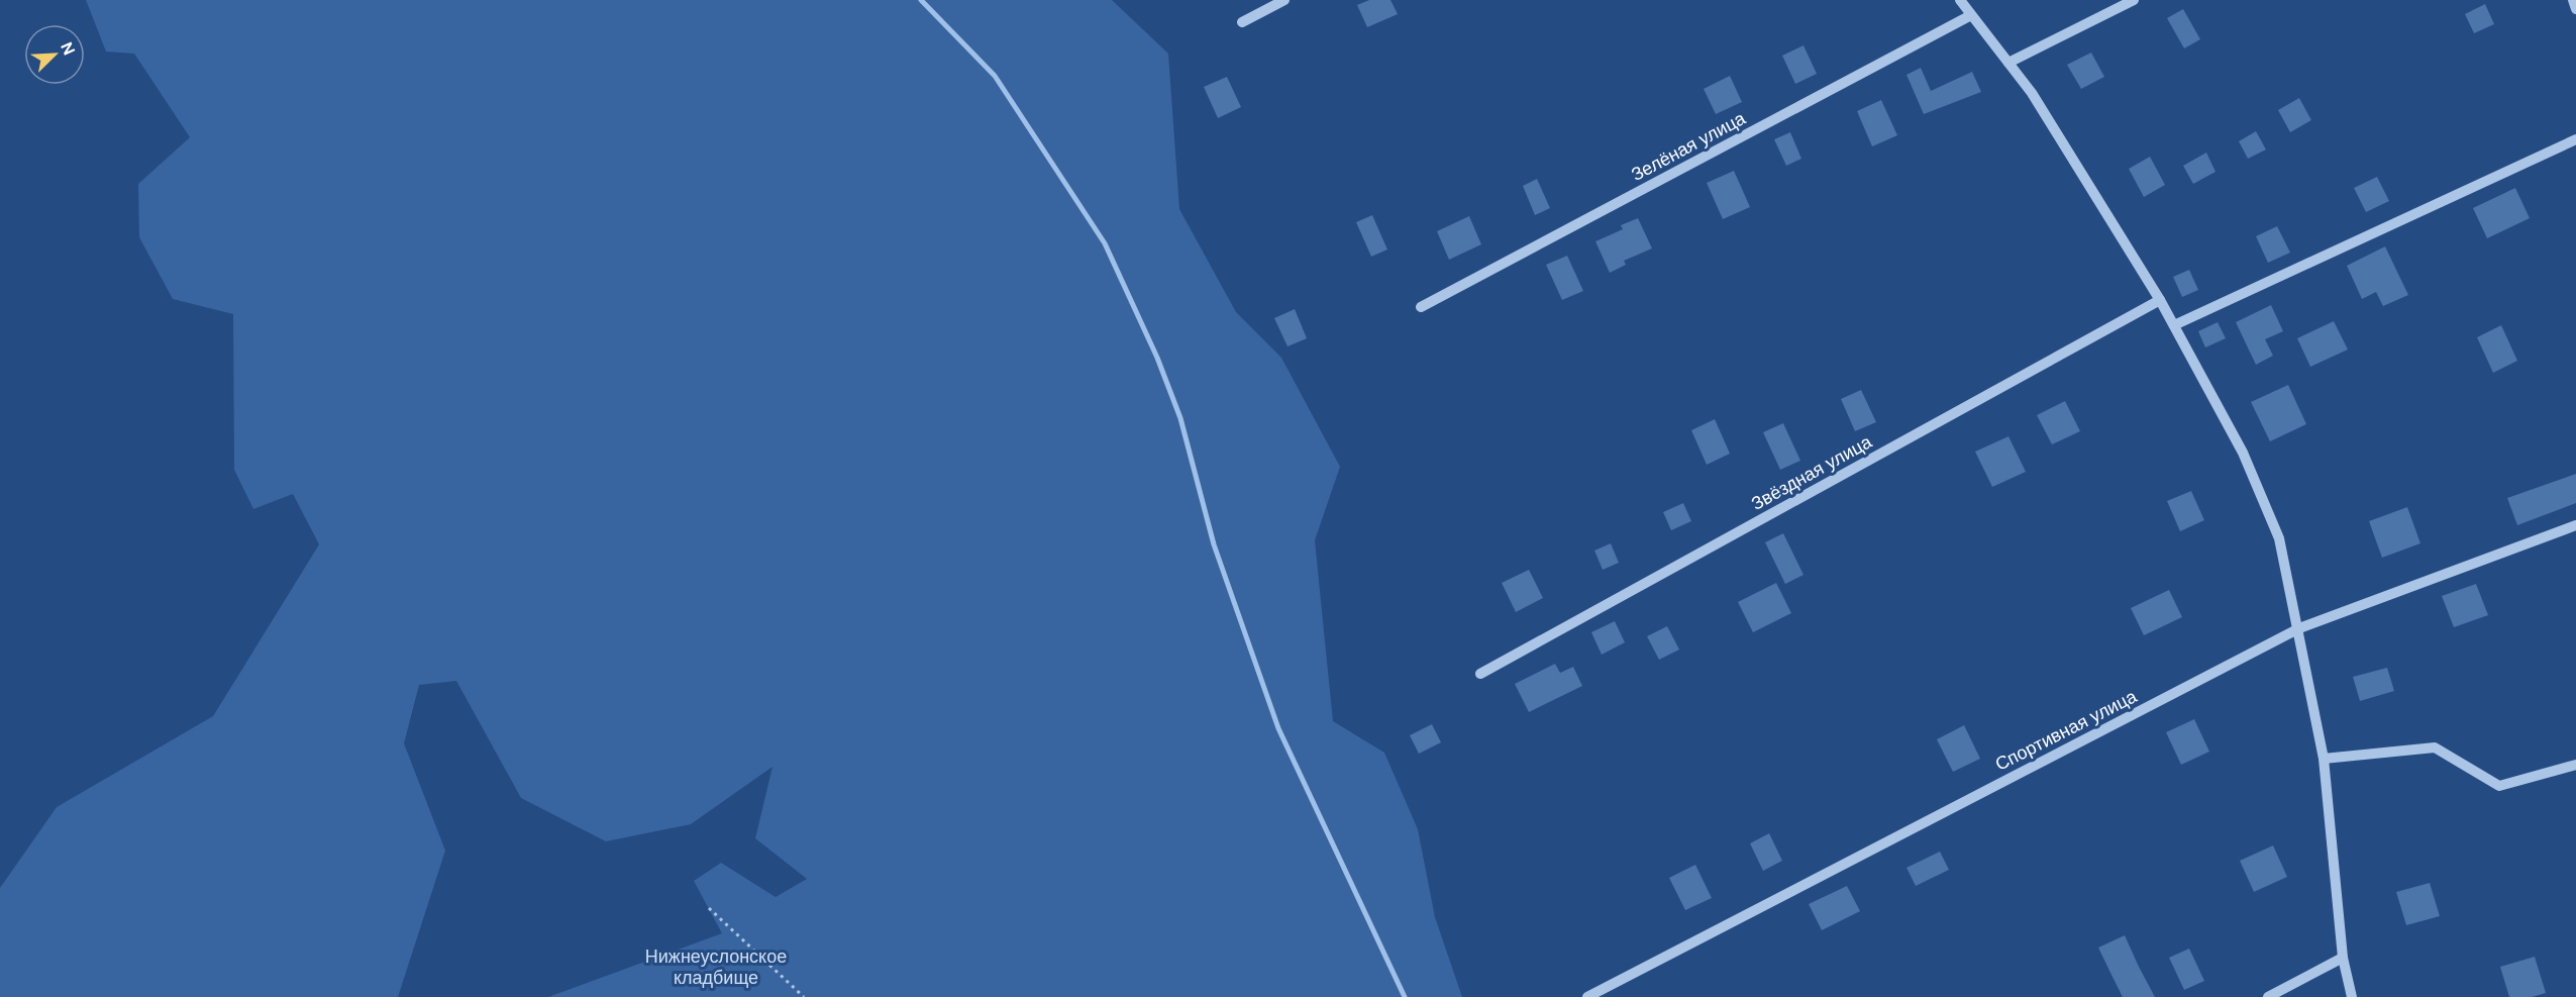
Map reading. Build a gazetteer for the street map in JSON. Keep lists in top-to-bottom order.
{
  "streets": {
    "street": ["Зелёная улица", "Звёздная улица", "Спортивная улица"]
  },
  "parks": ["Нижнеуслонское кладбище"],
  "north": "top right"
}
